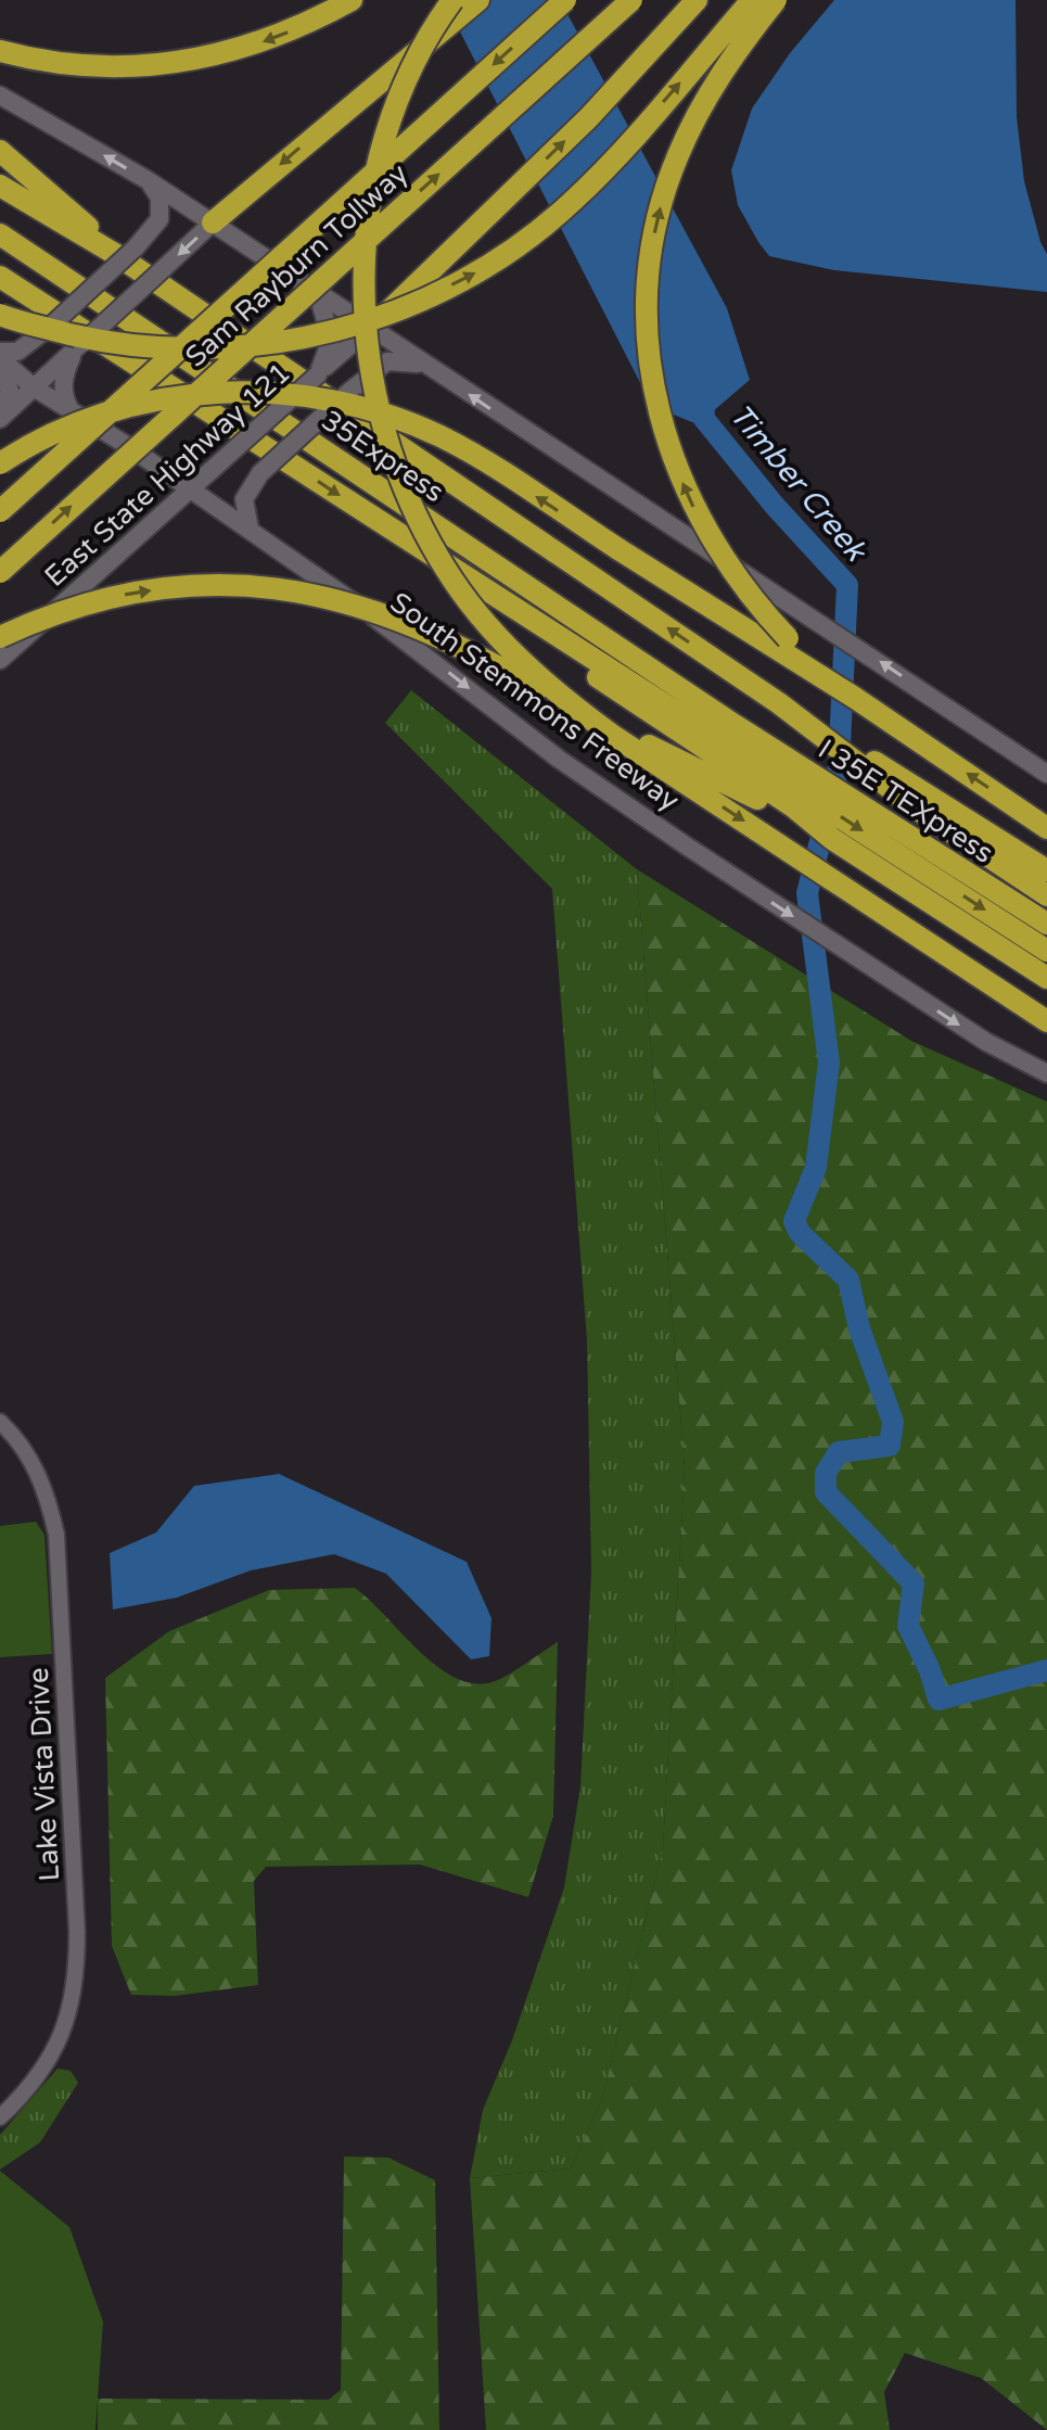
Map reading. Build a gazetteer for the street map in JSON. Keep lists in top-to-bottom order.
{
  "streets": {
    "highway": [
      "Sam Rayburn Tollway",
      "35Express",
      "South Stemmons Freeway",
      "I 35E TEXpress"
    ],
    "main road": ["East State Highway 121"],
    "street": ["Lake Vista Drive"]
  },
  "crossings": [
    ["35Express", "South Stemmons Freeway"],
    ["35Express", "I 35E TEXpress"],
    ["East State Highway 121", "South Stemmons Freeway"],
    ["South Stemmons Freeway", "I 35E TEXpress"]
  ],
  "water": ["Timber Creek"]
}
